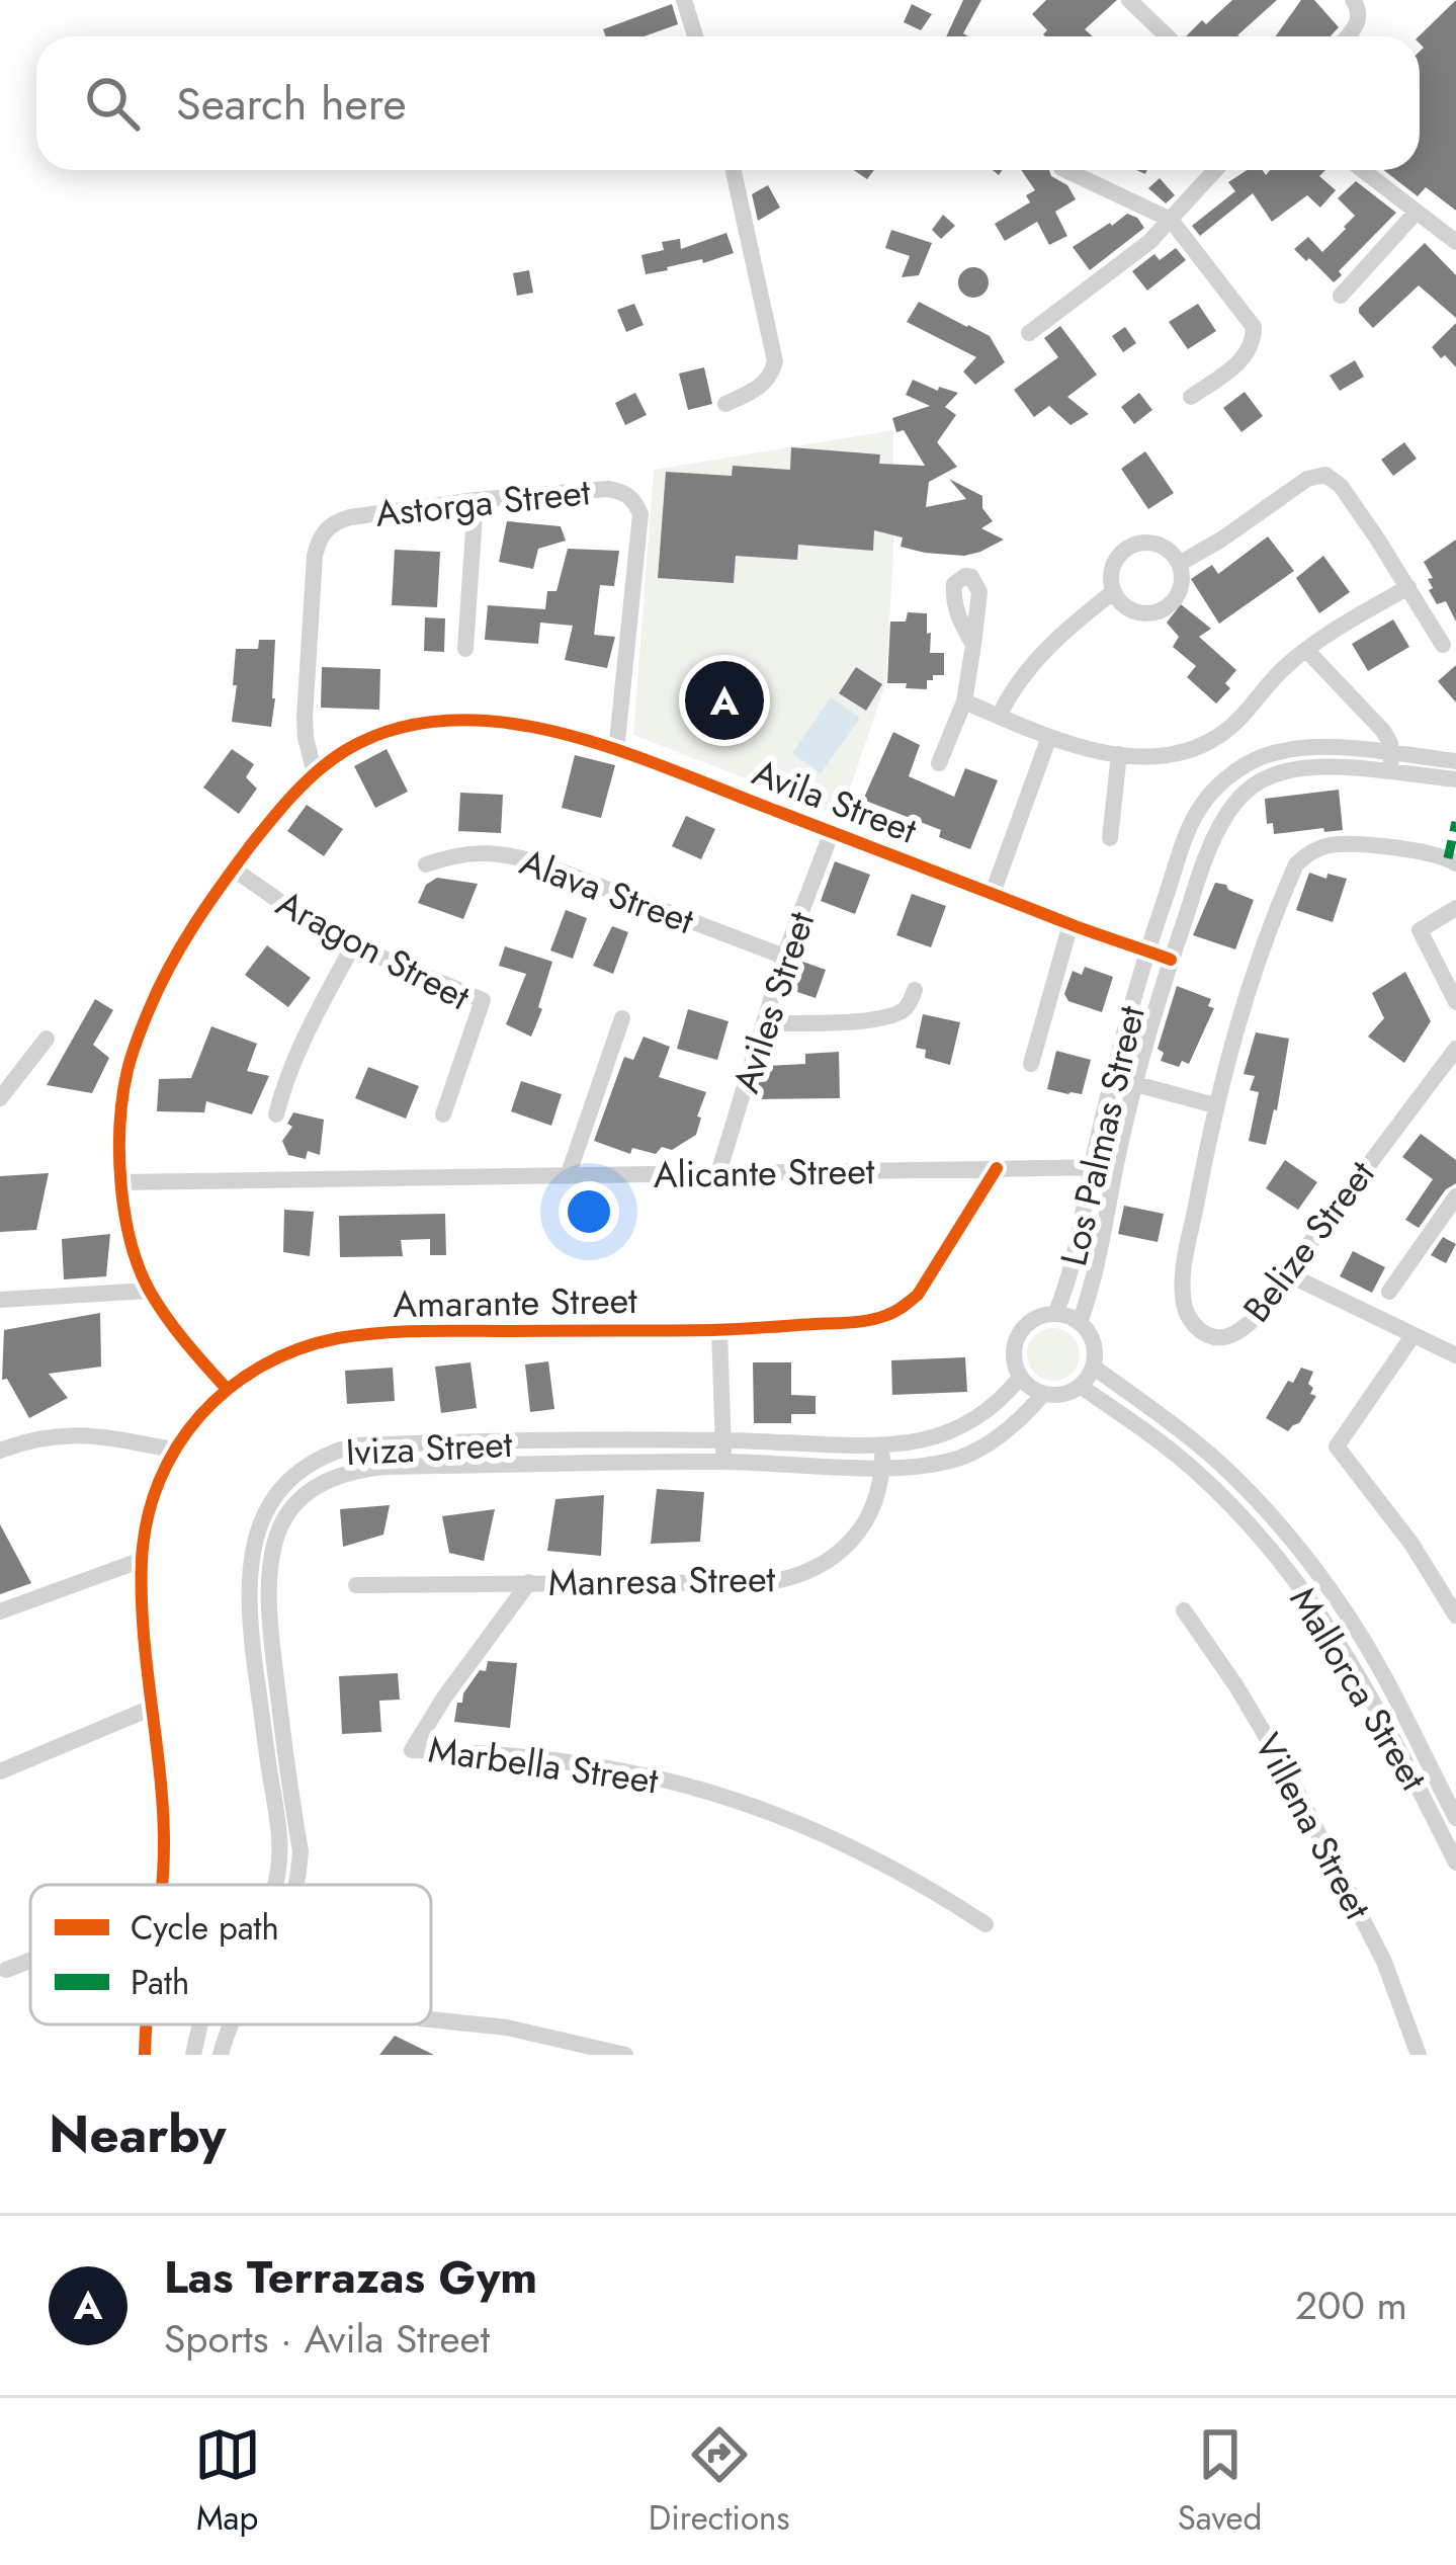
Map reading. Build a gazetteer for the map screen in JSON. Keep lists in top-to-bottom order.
{
  "streets": {
    "street": [
      "Astorga Street",
      "Avila Street",
      "Alava Street",
      "Aragon Street",
      "Aviles Street",
      "Los Palmas Street",
      "Alicante Street",
      "Belize Street",
      "Amarante Street",
      "Iviza Street",
      "Manresa Street",
      "Mallorca Street",
      "Marbella Street",
      "Villena Street"
    ]
  },
  "crossings": [
    ["Astorga Street", "Avila Street"],
    ["Avila Street", "Aragon Street"],
    ["Avila Street", "Aviles Street"],
    ["Avila Street", "Los Palmas Street"],
    ["Avila Street", "Alicante Street"],
    ["Avila Street", "Amarante Street"],
    ["Alava Street", "Aviles Street"],
    ["Aviles Street", "Alicante Street"],
    ["Los Palmas Street", "Alicante Street"],
    ["Los Palmas Street", "Iviza Street"],
    ["Los Palmas Street", "Mallorca Street"],
    ["Alicante Street", "Amarante Street"],
    ["Iviza Street", "Manresa Street"],
    ["Iviza Street", "Mallorca Street"],
    ["Manresa Street", "Marbella Street"]
  ],
  "legend": ["Cycle path", "Path"],
  "page": {
    "search": "Search here",
    "pins": "A",
    "heading": "Nearby",
    "list": [
      {
        "mark": "A",
        "name": "Las Terrazas Gym",
        "note": "Sports · Avila Street",
        "value": "200 m"
      }
    ],
    "nav": ["Map", "Directions", "Saved"]
  }
}
